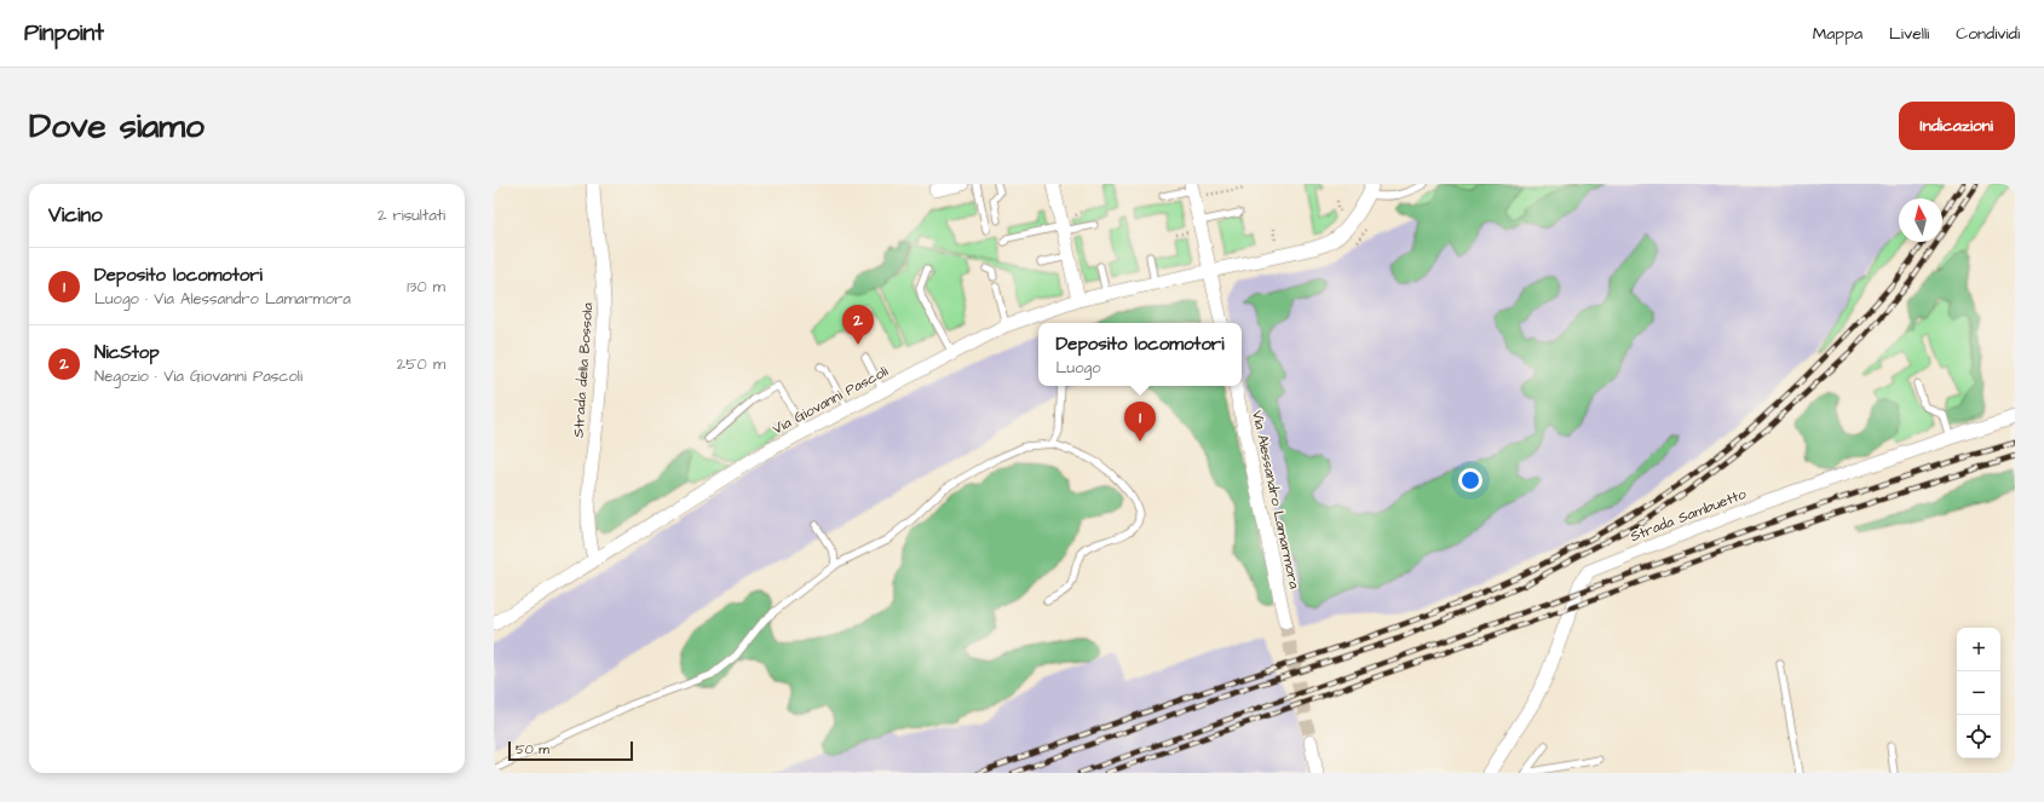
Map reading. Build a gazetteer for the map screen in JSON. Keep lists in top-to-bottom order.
{
  "streets": {
    "street": [
      "Strada della Bossola",
      "Via Giovanni Pascoli",
      "Via Alessandro Lamarmora",
      "Strada Sambuetto"
    ]
  },
  "crossings": [
    ["Strada della Bossola", "Via Giovanni Pascoli"]
  ],
  "scale_bar": "50 m",
  "north": "top",
  "page": {
    "header": "Pinpoint",
    "nav": ["Mappa", "Livelli", "Condividi"],
    "buttons": "Indicazioni",
    "title": "Dove siamo",
    "heading": ["Vicino", "2 risultati"],
    "list": [
      {
        "mark": "1",
        "name": "Deposito locomotori",
        "note": "Luogo · Via Alessandro Lamarmora",
        "value": "130 m"
      },
      {
        "mark": "2",
        "name": "NicStop",
        "note": "Negozio · Via Giovanni Pascoli",
        "value": "250 m"
      }
    ],
    "pins": ["2", "1"],
    "popup": ["Deposito locomotori", "Luogo"],
    "map_buttons": ["+", "−"],
    "scale": "50 m"
  }
}
